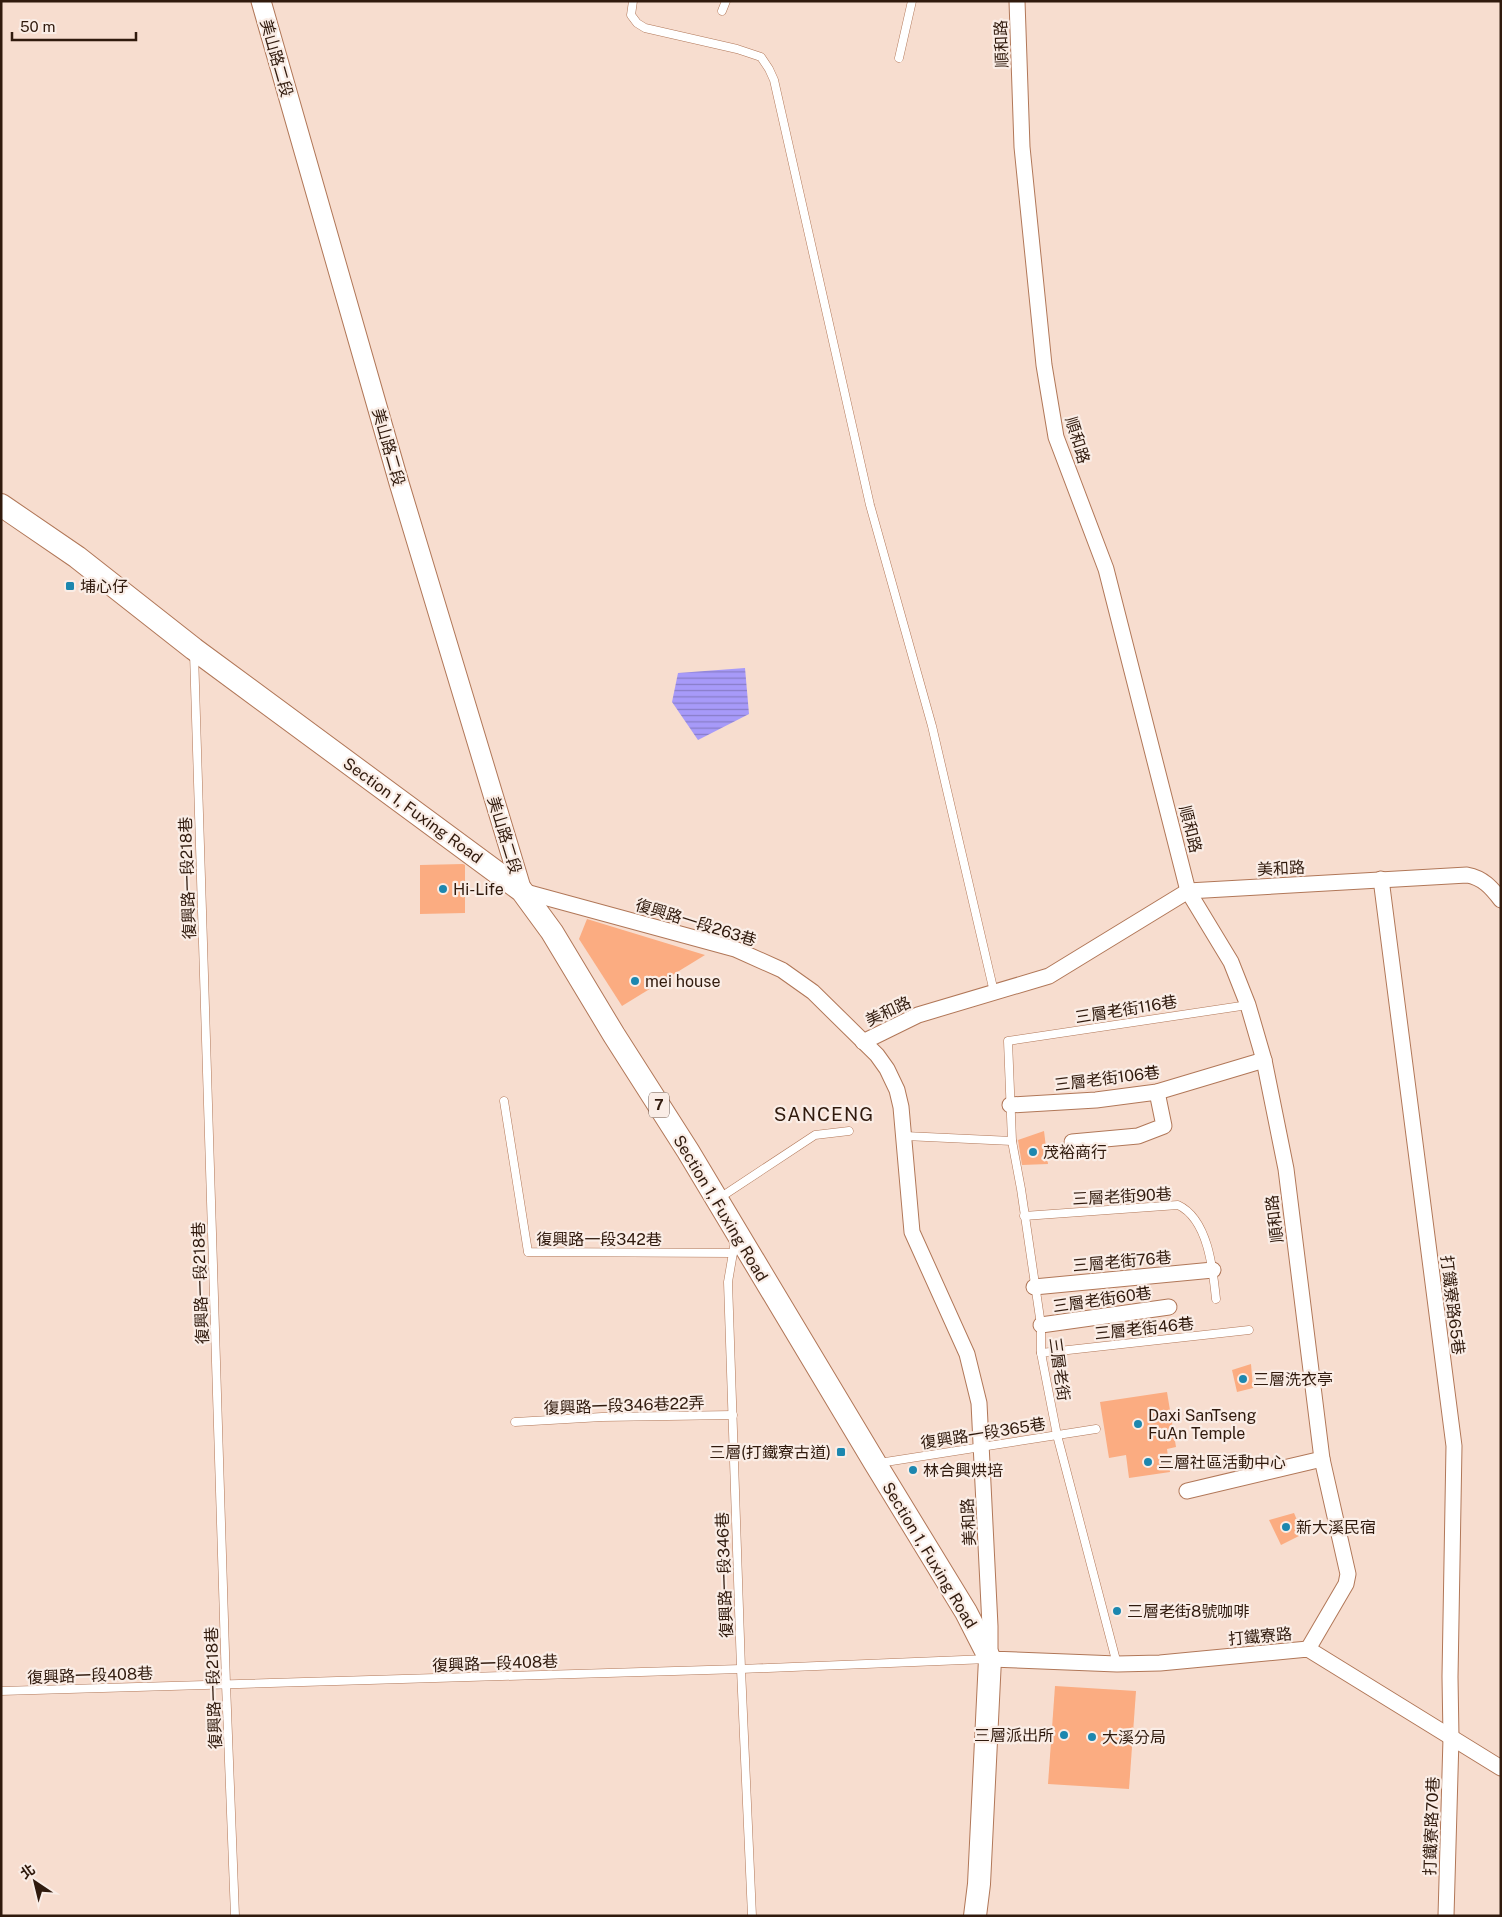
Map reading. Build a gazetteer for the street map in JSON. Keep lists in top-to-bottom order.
{
  "streets": {
    "main road": ["Section 1, Fuxing Road", "7"],
    "street": [
      "順和路",
      "美山路二段",
      "美和路",
      "復興路一段263巷",
      "三層老街106巷",
      "三層老街76巷",
      "三層老街60巷",
      "打鐵寮路65巷",
      "打鐵寮路",
      "打鐵寮路70巷"
    ],
    "lane": [
      "復興路一段218巷",
      "三層老街116巷",
      "三層老街90巷",
      "復興路一段342巷",
      "三層老街46巷",
      "三層老街",
      "復興路一段346巷22弄",
      "復興路一段365巷",
      "復興路一段346巷",
      "復興路一段408巷"
    ]
  },
  "crossings": [
    ["順和路", "美和路"],
    ["順和路", "三層老街116巷"],
    ["順和路", "三層老街106巷"],
    ["順和路", "打鐵寮路"],
    ["美山路二段", "Section 1, Fuxing Road"],
    ["美山路二段", "復興路一段263巷"],
    ["Section 1, Fuxing Road", "美和路"],
    ["Section 1, Fuxing Road", "復興路一段218巷"],
    ["Section 1, Fuxing Road", "復興路一段263巷"],
    ["Section 1, Fuxing Road", "復興路一段342巷"],
    ["Section 1, Fuxing Road", "復興路一段365巷"],
    ["Section 1, Fuxing Road", "復興路一段346巷"],
    ["Section 1, Fuxing Road", "打鐵寮路"],
    ["Section 1, Fuxing Road", "復興路一段408巷"],
    ["美和路", "復興路一段263巷"],
    ["美和路", "打鐵寮路65巷"],
    ["美和路", "復興路一段365巷"],
    ["美和路", "打鐵寮路"],
    ["美和路", "復興路一段408巷"],
    ["復興路一段218巷", "復興路一段408巷"],
    ["三層老街116巷", "三層老街"],
    ["三層老街106巷", "三層老街"],
    ["三層老街90巷", "三層老街76巷"],
    ["三層老街90巷", "三層老街"],
    ["復興路一段342巷", "復興路一段346巷"],
    ["三層老街76巷", "三層老街"],
    ["三層老街60巷", "三層老街"],
    ["打鐵寮路65巷", "打鐵寮路"],
    ["打鐵寮路65巷", "打鐵寮路70巷"],
    ["三層老街46巷", "三層老街"],
    ["三層老街", "復興路一段365巷"],
    ["三層老街", "打鐵寮路"],
    ["復興路一段346巷22弄", "復興路一段346巷"],
    ["復興路一段346巷", "復興路一段408巷"],
    ["打鐵寮路", "復興路一段408巷"],
    ["打鐵寮路", "打鐵寮路70巷"]
  ],
  "districts": ["SANCENG"],
  "places": {
    "transit": ["埔心仔", "三層(打鐵寮古道)"],
    "other": [
      "Hi-Life",
      "mei house",
      "茂裕商行",
      "三層洗衣亭",
      "Daxi SanTseng FuAn Temple",
      "三層社區活動中心",
      "林合興烘培",
      "新大溪民宿",
      "三層老街8號咖啡",
      "三層派出所",
      "大溪分局"
    ]
  },
  "scale_bar": "50 m",
  "north": "top left"
}
